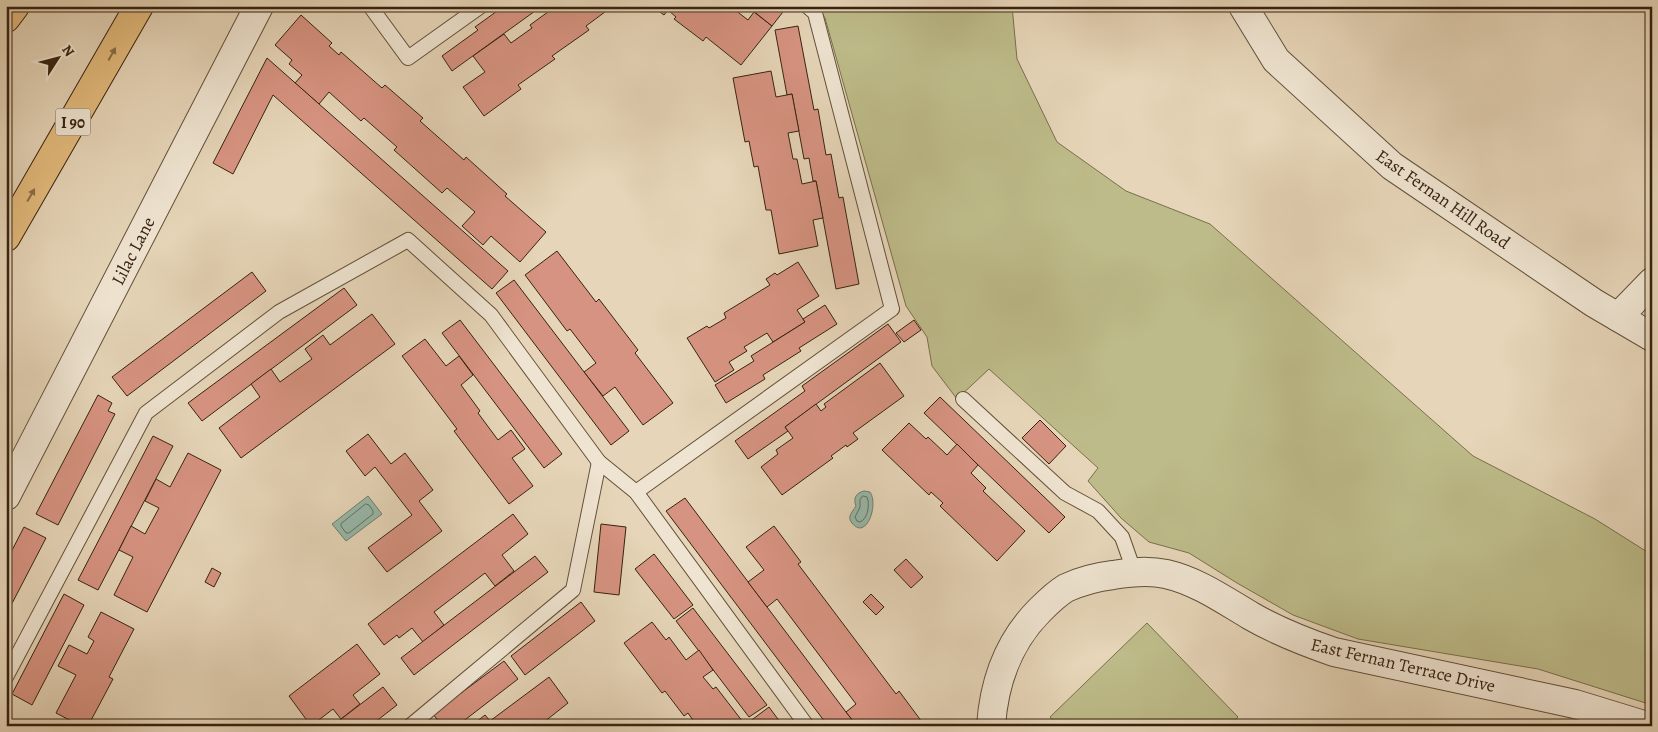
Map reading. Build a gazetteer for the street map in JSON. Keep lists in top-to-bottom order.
{
  "streets": {
    "highway": ["I 90"],
    "street": ["East Fernan Hill Road", "Lilac Lane", "East Fernan Terrace Drive"]
  },
  "north": "top right"
}
